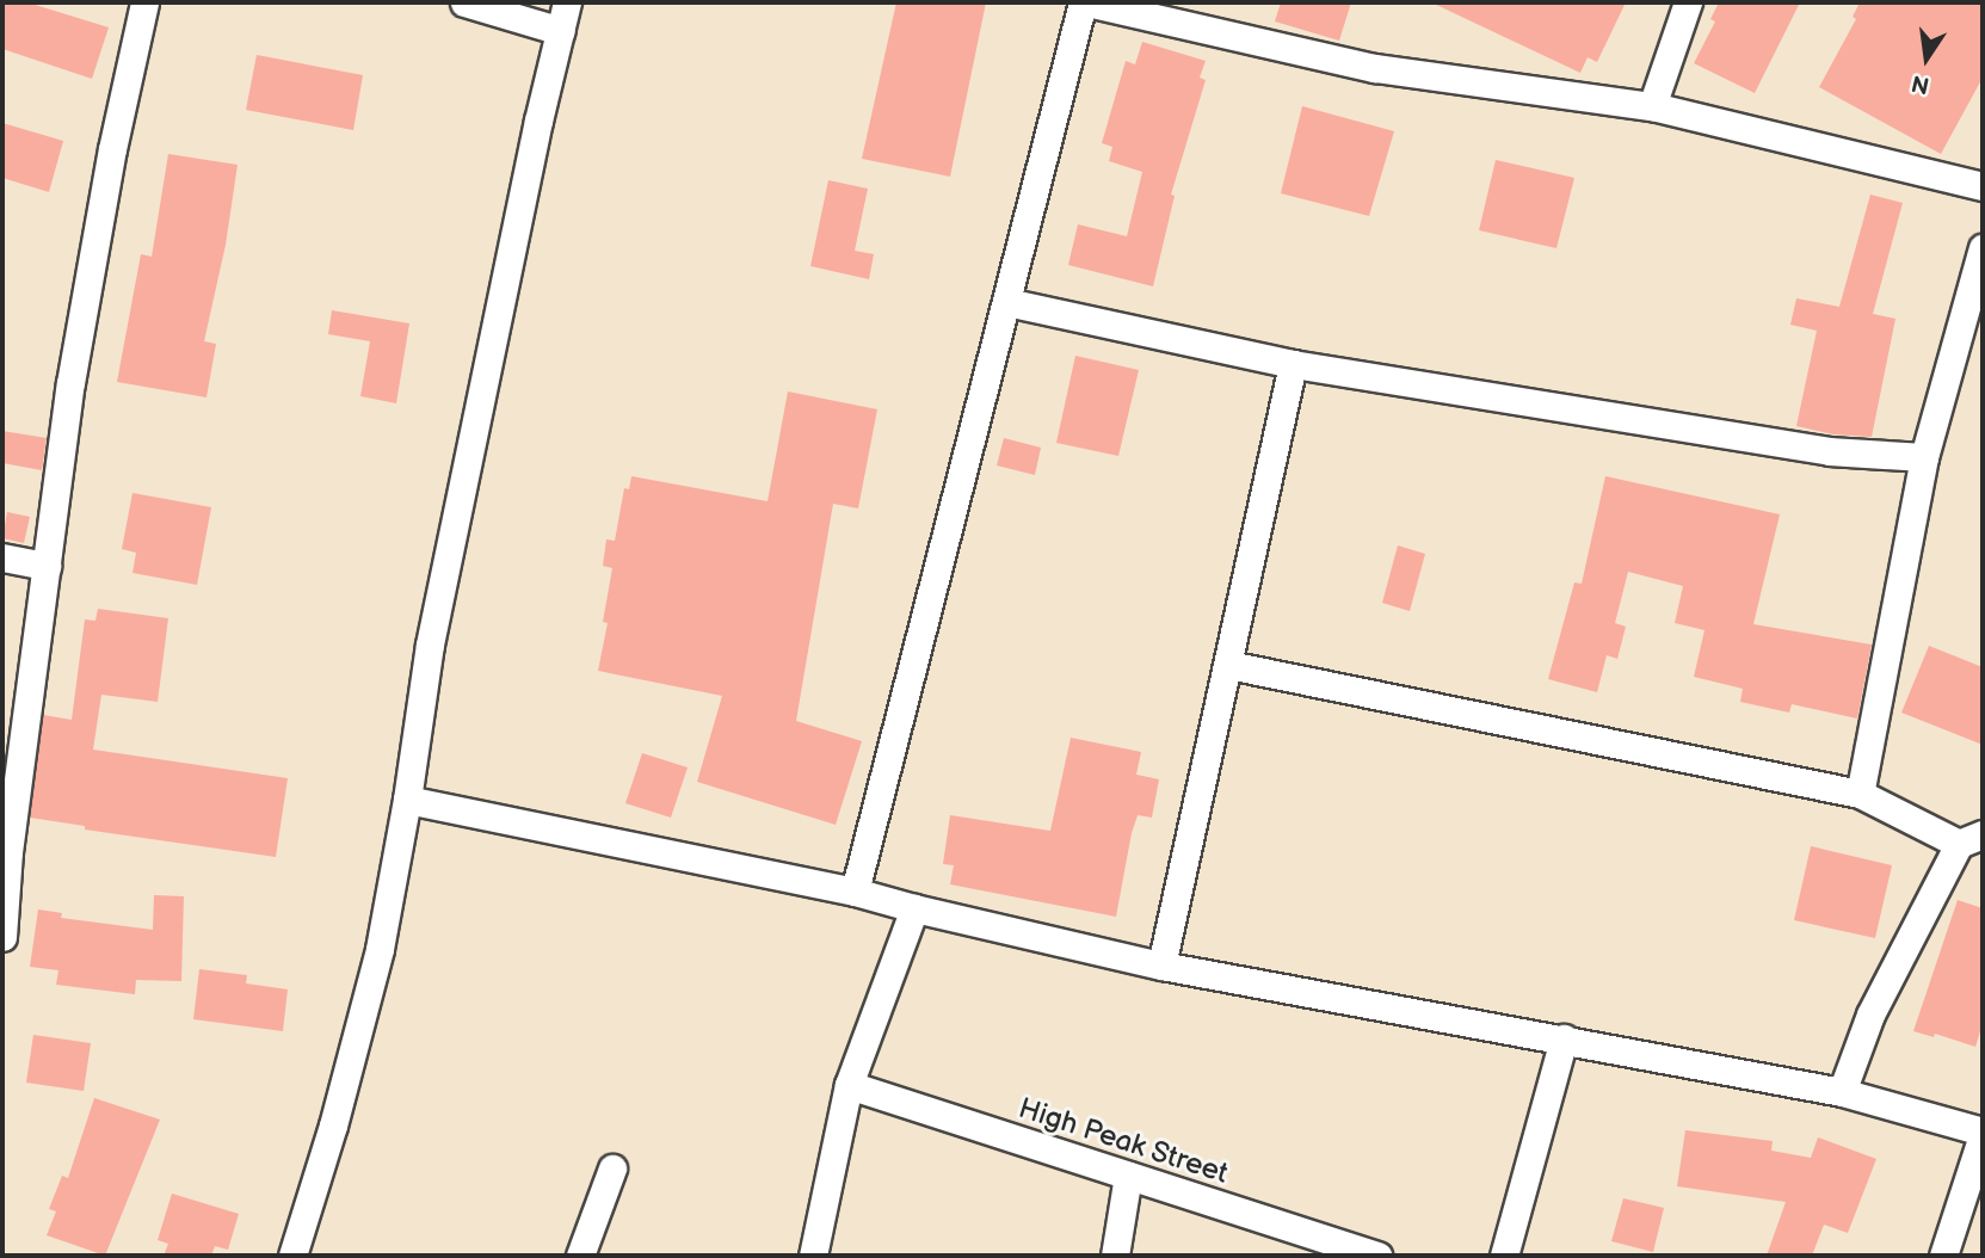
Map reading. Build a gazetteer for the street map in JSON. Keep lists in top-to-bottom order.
{
  "streets": {
    "street": ["High Peak Street"]
  },
  "north": "bottom"
}
